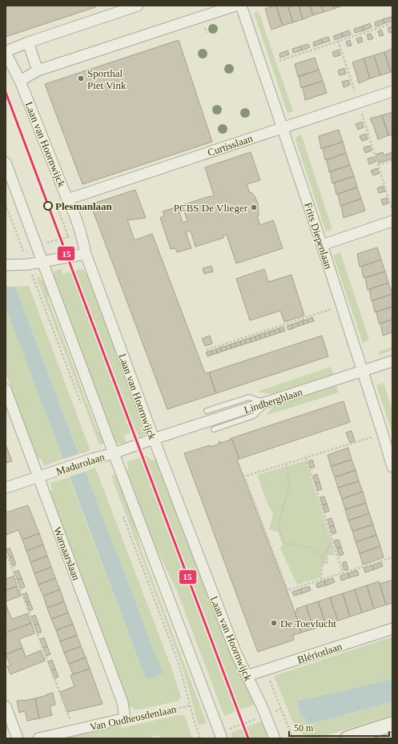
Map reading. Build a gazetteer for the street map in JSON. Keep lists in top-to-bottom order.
{
  "streets": {
    "street": [
      "Laan van Hoornwijck",
      "Curtisslaan",
      "Frits Diepenlaan",
      "Lindberghlaan",
      "Madurolaan",
      "Warnaarslaan",
      "Blériotlaan",
      "Van Oudheusdenlaan"
    ]
  },
  "crossings": [
    ["Laan van Hoornwijck", "Curtisslaan"],
    ["Laan van Hoornwijck", "Lindberghlaan"],
    ["Laan van Hoornwijck", "Madurolaan"],
    ["Laan van Hoornwijck", "Blériotlaan"],
    ["Curtisslaan", "Frits Diepenlaan"],
    ["Frits Diepenlaan", "Lindberghlaan"],
    ["Lindberghlaan", "Madurolaan"],
    ["Madurolaan", "Warnaarslaan"],
    ["Warnaarslaan", "Van Oudheusdenlaan"]
  ],
  "places": [
    "Sporthal Piet Vink",
    "Plesmanlaan",
    "PCBS De Vlieger",
    "De Toevlucht"
  ],
  "lines": ["transit line 15"],
  "scale_bar": "50 m"
}
